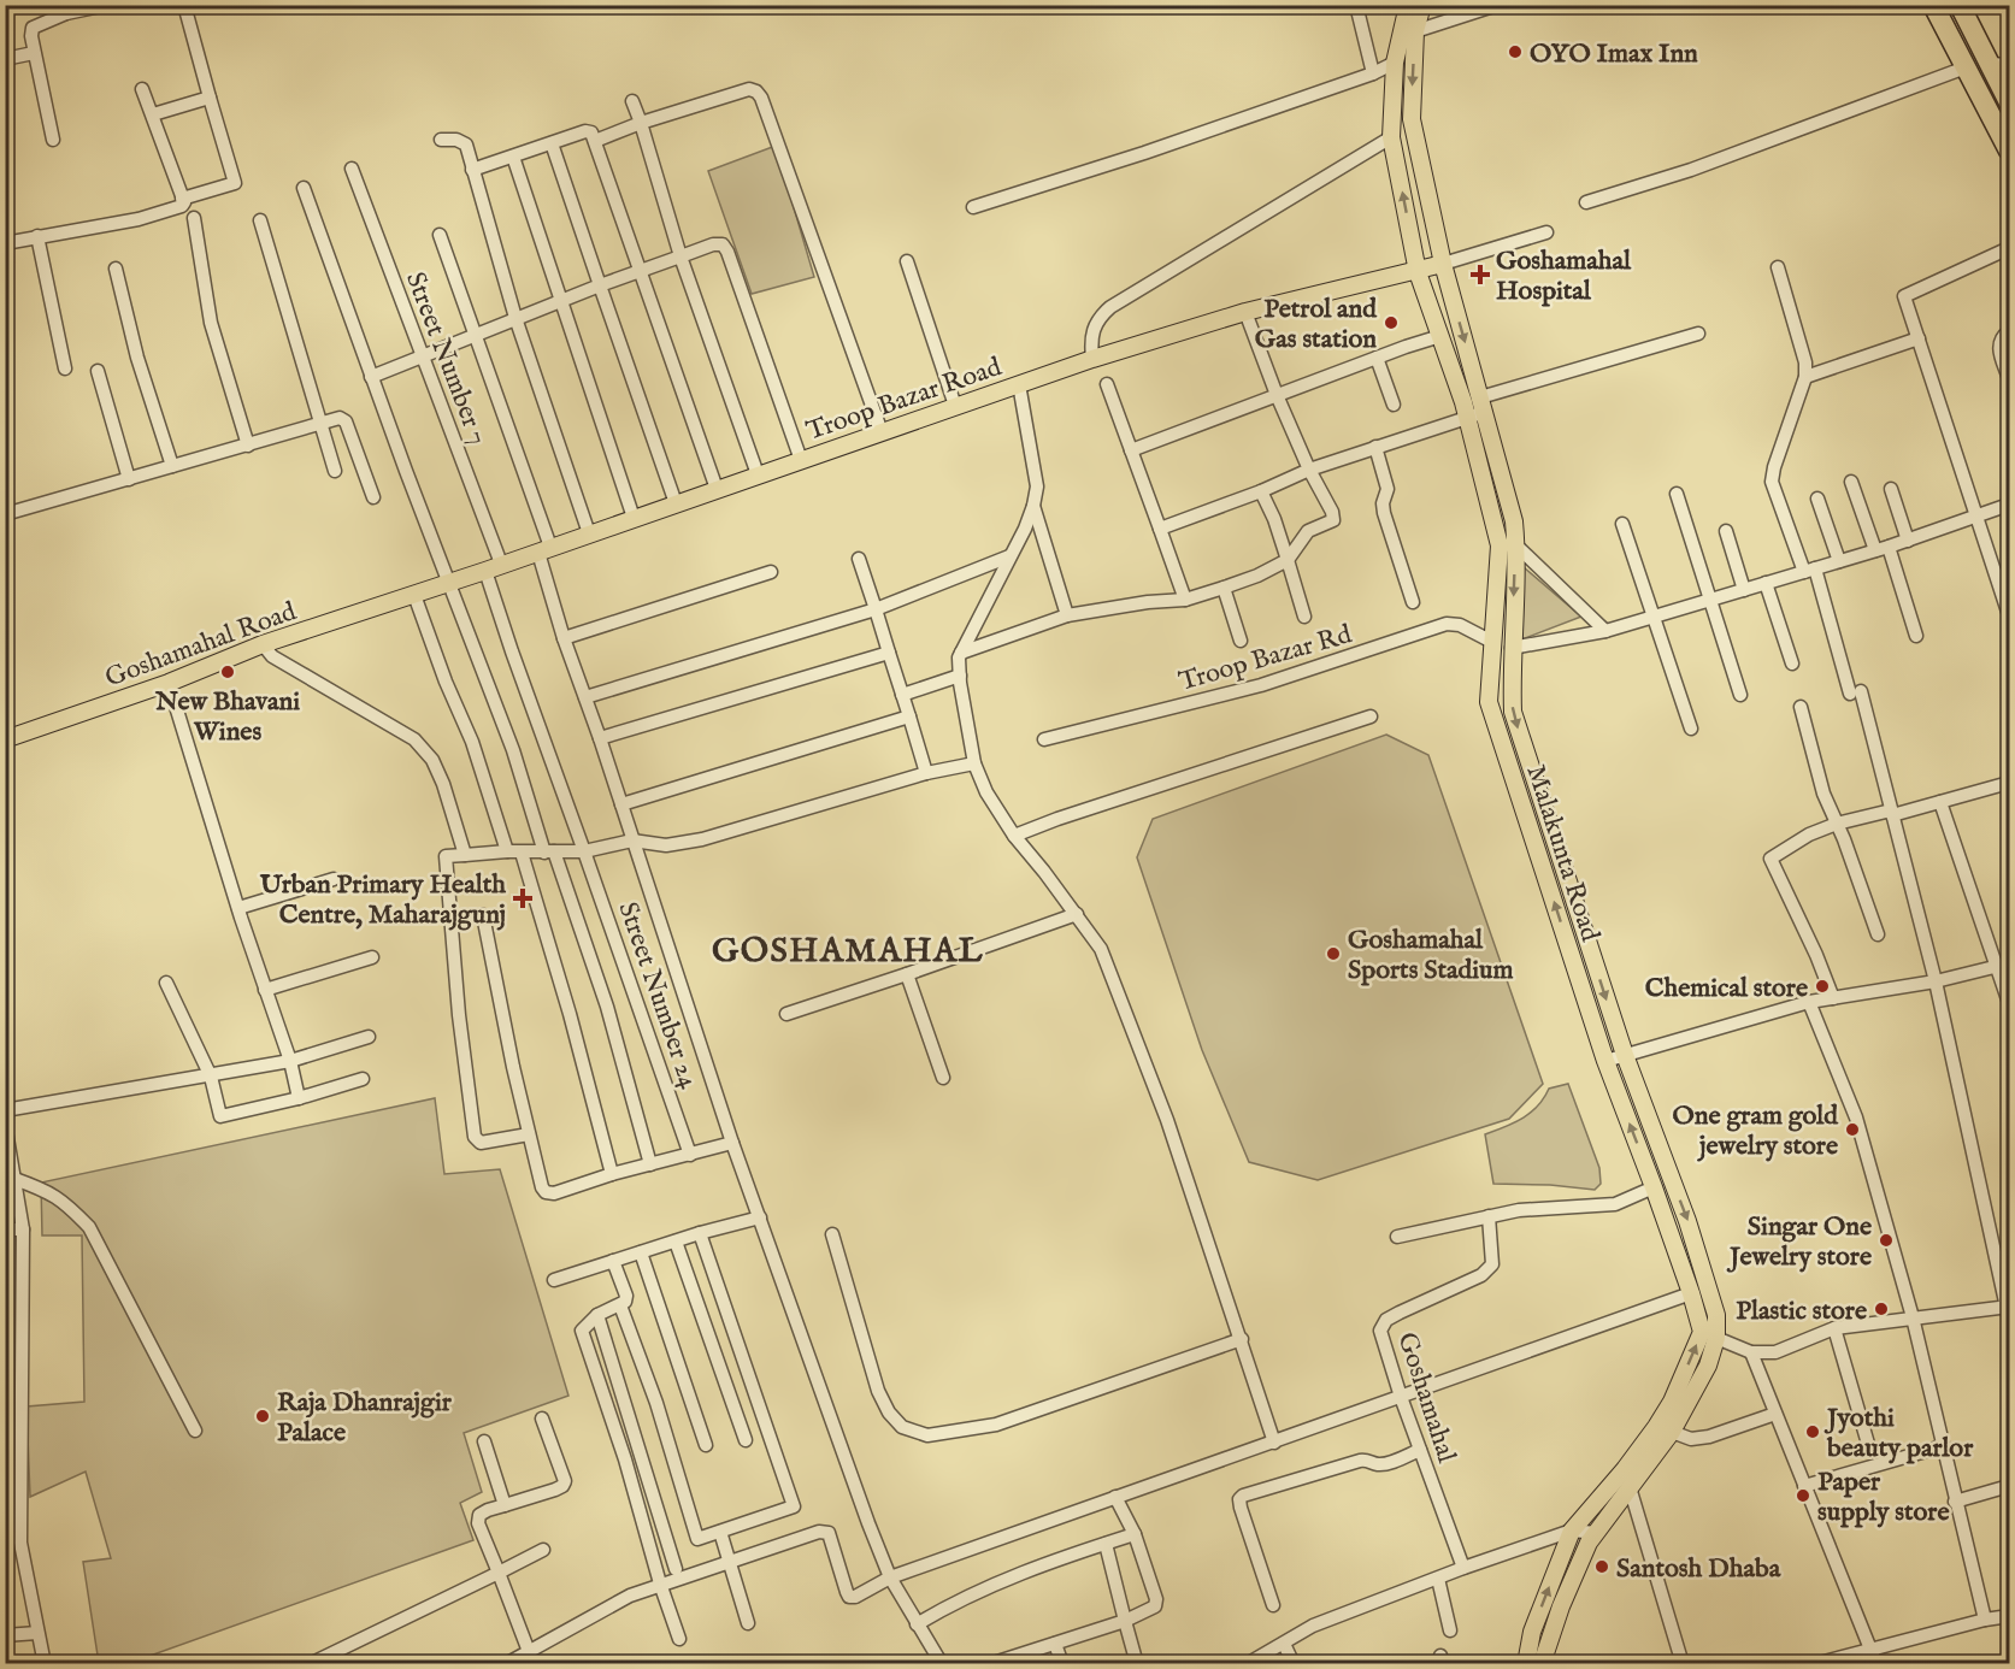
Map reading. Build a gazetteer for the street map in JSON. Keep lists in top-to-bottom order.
{
  "streets": {
    "main road": ["Troop Bazar Road", "Goshamahal Road", "Malakunta Road"],
    "street": [
      "Street Number 7",
      "Troop Bazar Rd",
      "Street Number 24",
      "Goshamahal"
    ]
  },
  "crossings": [
    ["Street Number 7", "Troop Bazar Road"],
    ["Street Number 7", "Street Number 24"],
    ["Troop Bazar Road", "Goshamahal Road"],
    ["Troop Bazar Road", "Malakunta Road"],
    ["Troop Bazar Rd", "Malakunta Road"]
  ],
  "districts": ["GOSHAMAHAL"],
  "places": {
    "other": [
      "OYO Imax Inn",
      "Petrol and Gas station",
      "New Bhavani Wines",
      "Goshamahal Sports Stadium",
      "Chemical store",
      "One gram gold jewelry store",
      "Singar One Jewelry store",
      "Plastic store",
      "Raja Dhanrajgir Palace",
      "Jyothi beauty parlor",
      "Paper supply store",
      "Santosh Dhaba"
    ],
    "health": ["Goshamahal Hospital", "Urban Primary Health Centre, Maharajgunj"]
  }
}
